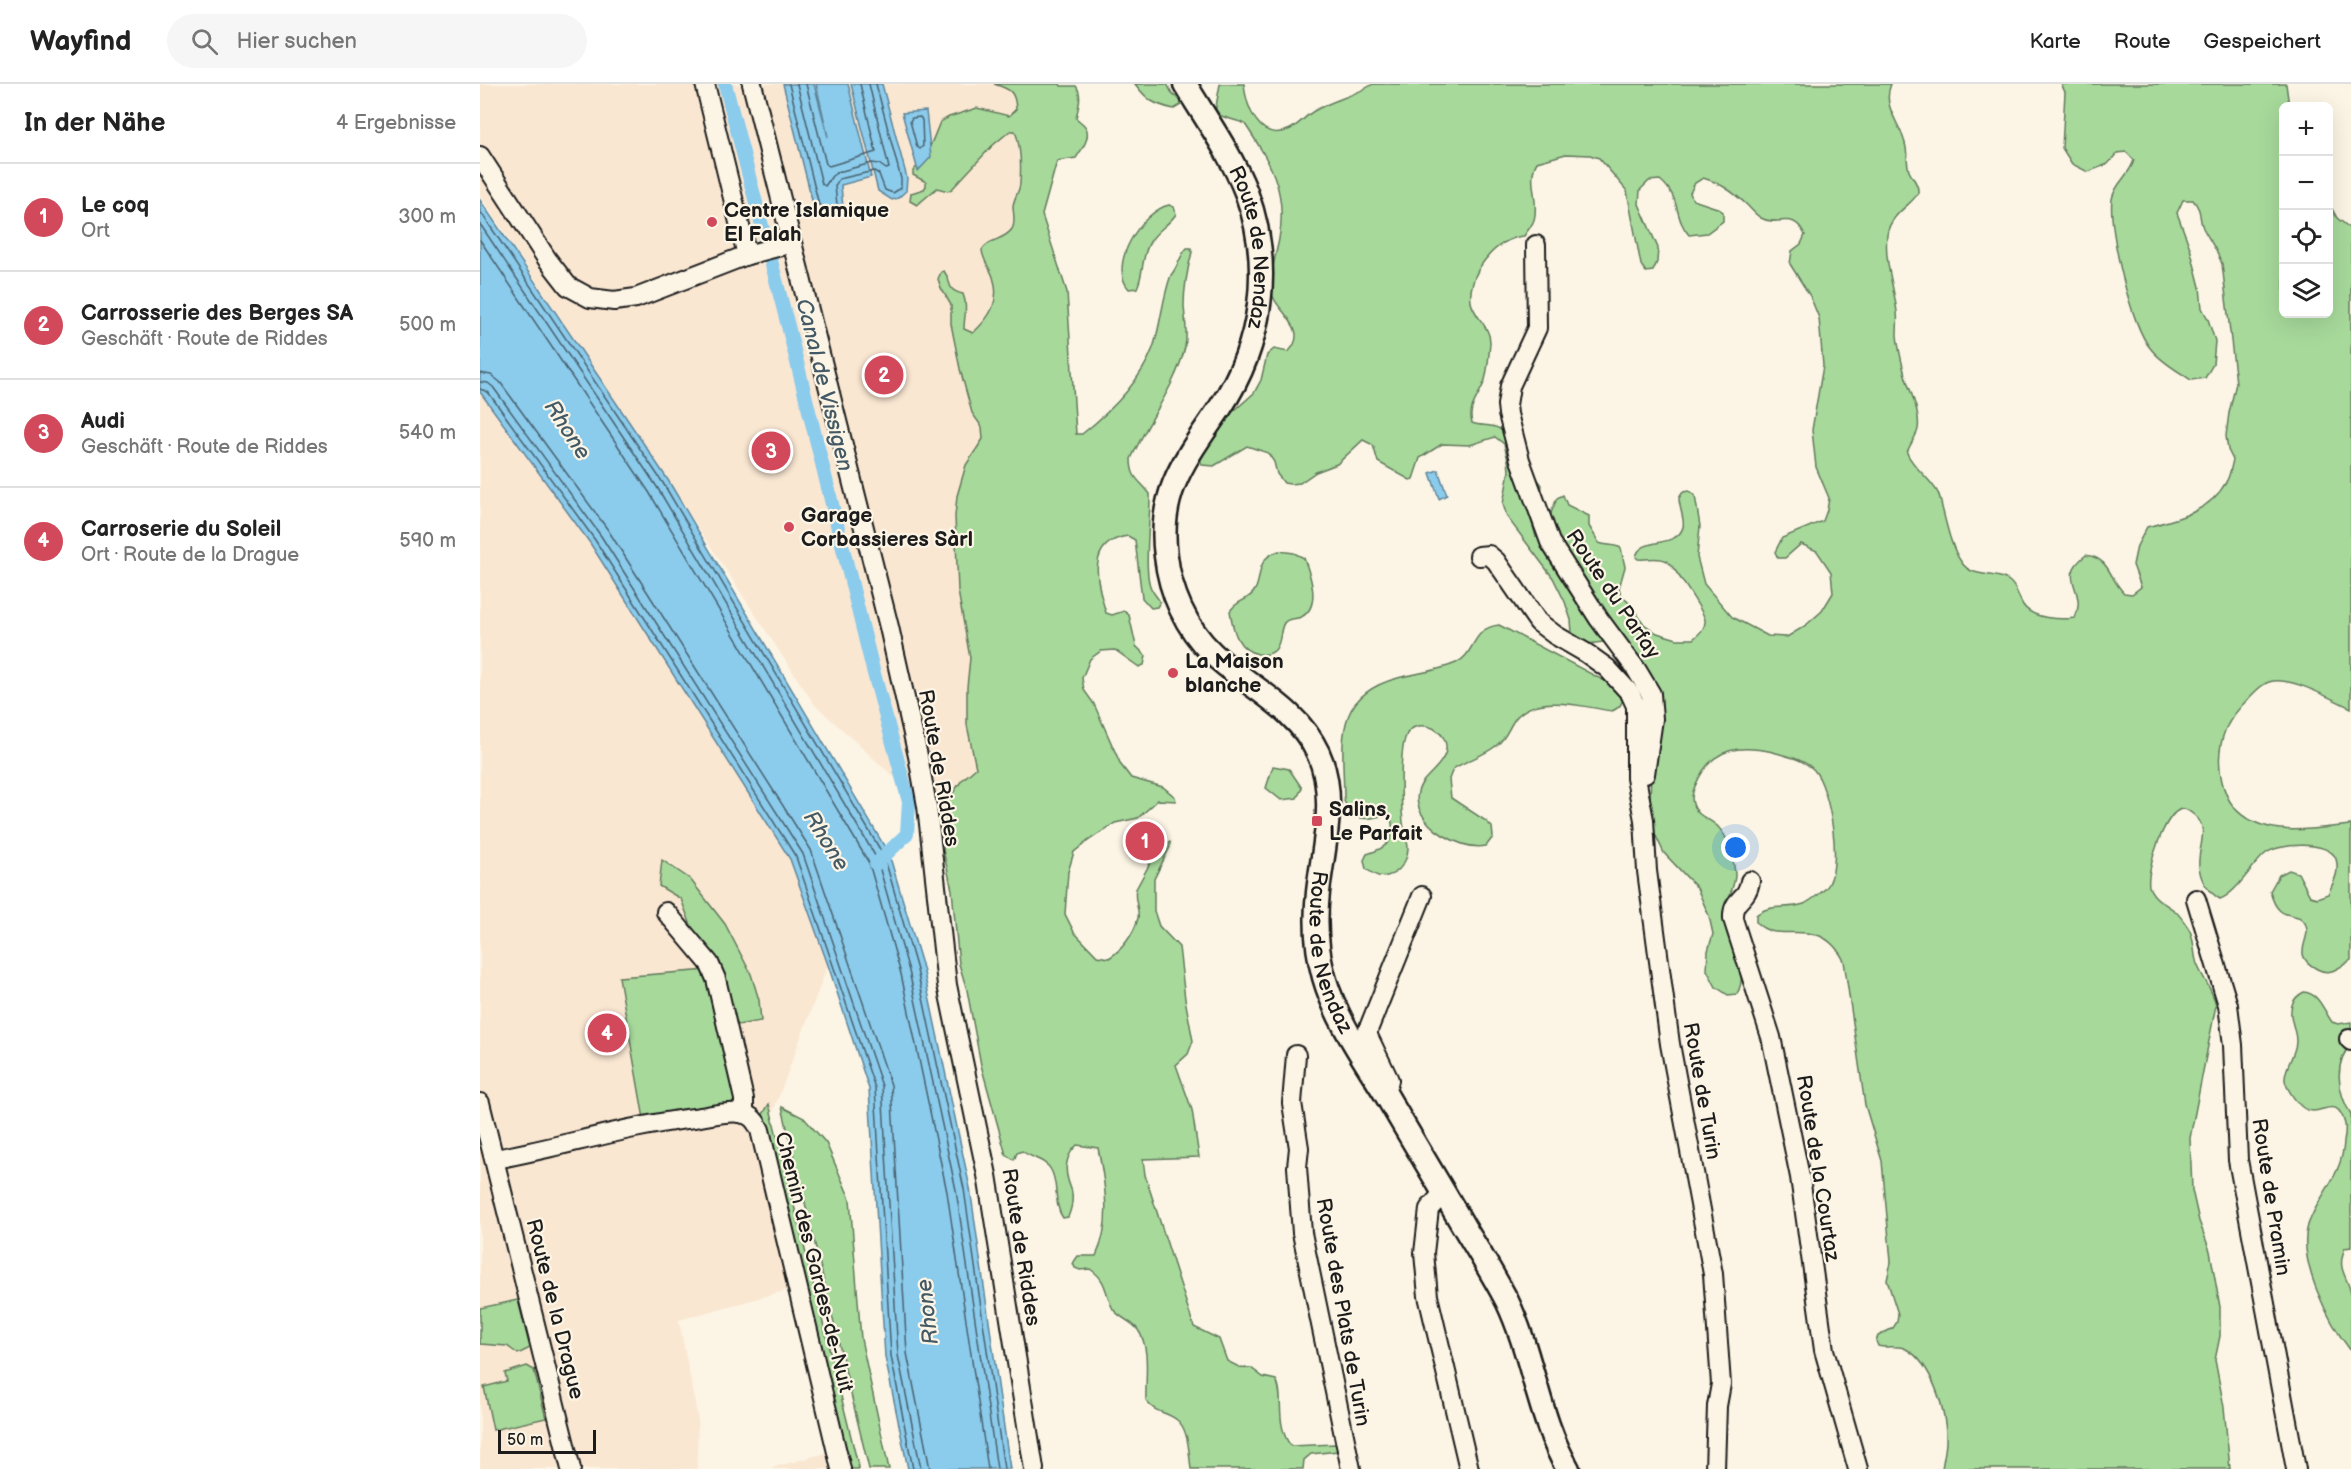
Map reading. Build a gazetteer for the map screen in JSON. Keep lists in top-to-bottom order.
{
  "streets": {
    "main road": ["Route de Nendaz"],
    "street": [
      "Route du Parfay",
      "Route de Riddes",
      "Route de Turin",
      "Route de la Courtaz",
      "Route de Pramin",
      "Chemin des Gardes-de-Nuit",
      "Route de la Drague",
      "Route des Plats de Turin"
    ]
  },
  "crossings": [
    ["Route du Parfay", "Route de Turin"]
  ],
  "water": ["Canal de Vissigen", "Rhone"],
  "places": {
    "other": ["Centre Islamique El Falah", "Garage Corbassieres Sàrl", "La Maison blanche"],
    "transit": ["Salins, Le Parfait"]
  },
  "scale_bar": "50 m",
  "page": {
    "header": "Wayfind",
    "search": "Hier suchen",
    "nav": ["Karte", "Route", "Gespeichert"],
    "heading": ["In der Nähe", "4 Ergebnisse"],
    "map_buttons": ["+", "−"],
    "list": [
      {
        "mark": "1",
        "name": "Le coq",
        "note": "Ort",
        "value": "300 m"
      },
      {
        "mark": "2",
        "name": "Carrosserie des Berges SA",
        "note": "Geschäft · Route de Riddes",
        "value": "500 m"
      },
      {
        "mark": "3",
        "name": "Audi",
        "note": "Geschäft · Route de Riddes",
        "value": "540 m"
      },
      {
        "mark": "4",
        "name": "Carroserie du Soleil",
        "note": "Ort · Route de la Drague",
        "value": "590 m"
      }
    ],
    "pins": [
      "2",
      "3",
      "1",
      "4"
    ],
    "scale": "50 m"
  }
}
